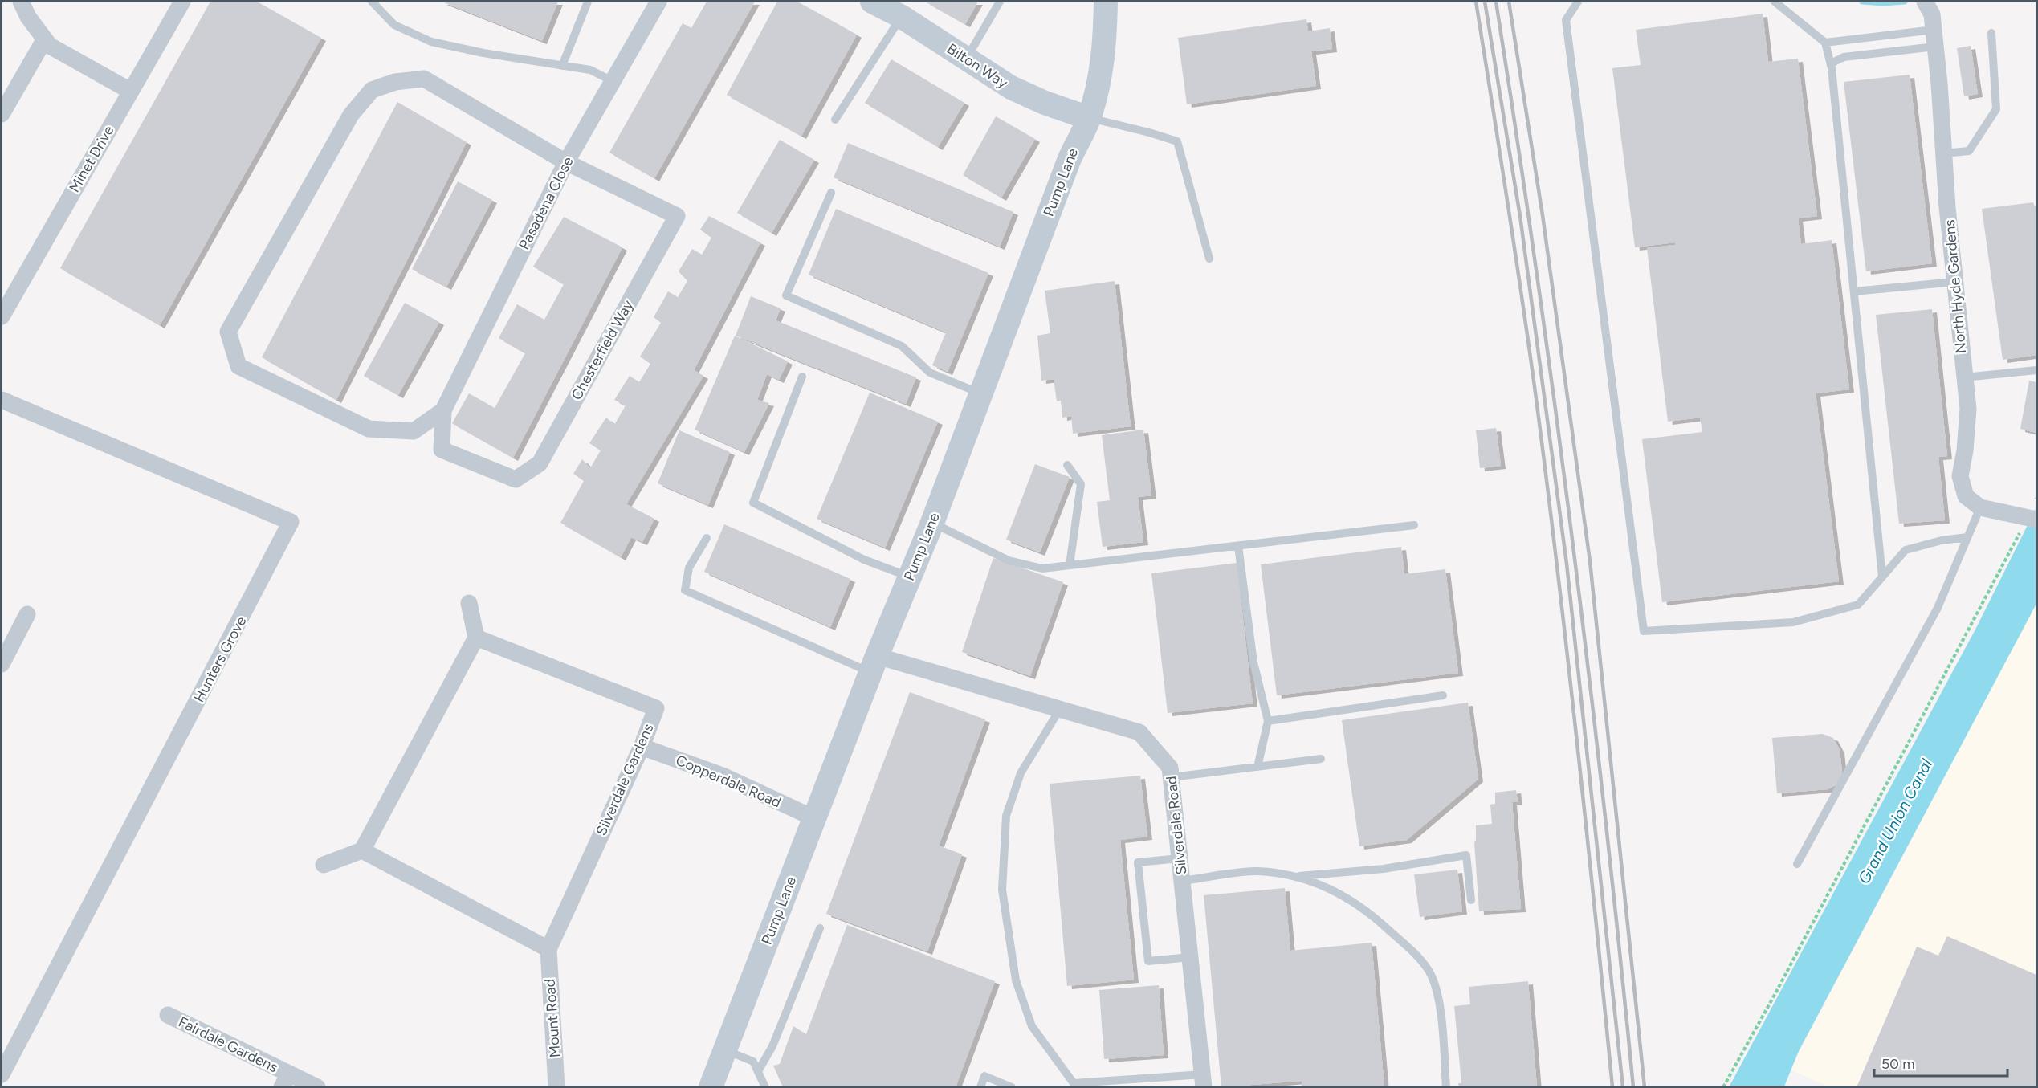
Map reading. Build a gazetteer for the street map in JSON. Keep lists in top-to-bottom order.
{
  "streets": {
    "street": [
      "Bilton Way",
      "Minet Drive",
      "Pump Lane",
      "Pasadena Close",
      "North Hyde Gardens",
      "Chesterfield Way",
      "Hunters Grove",
      "Silverdale Gardens",
      "Copperdale Road",
      "Silverdale Road",
      "Mount Road",
      "Fairdale Gardens"
    ]
  },
  "crossings": [
    ["Bilton Way", "Pump Lane"],
    ["Pump Lane", "Copperdale Road"],
    ["Pump Lane", "Silverdale Road"],
    ["Pasadena Close", "Chesterfield Way"],
    ["Silverdale Gardens", "Copperdale Road"],
    ["Silverdale Gardens", "Mount Road"]
  ],
  "water": ["Grand Union Canal"],
  "scale_bar": "50 m"
}
